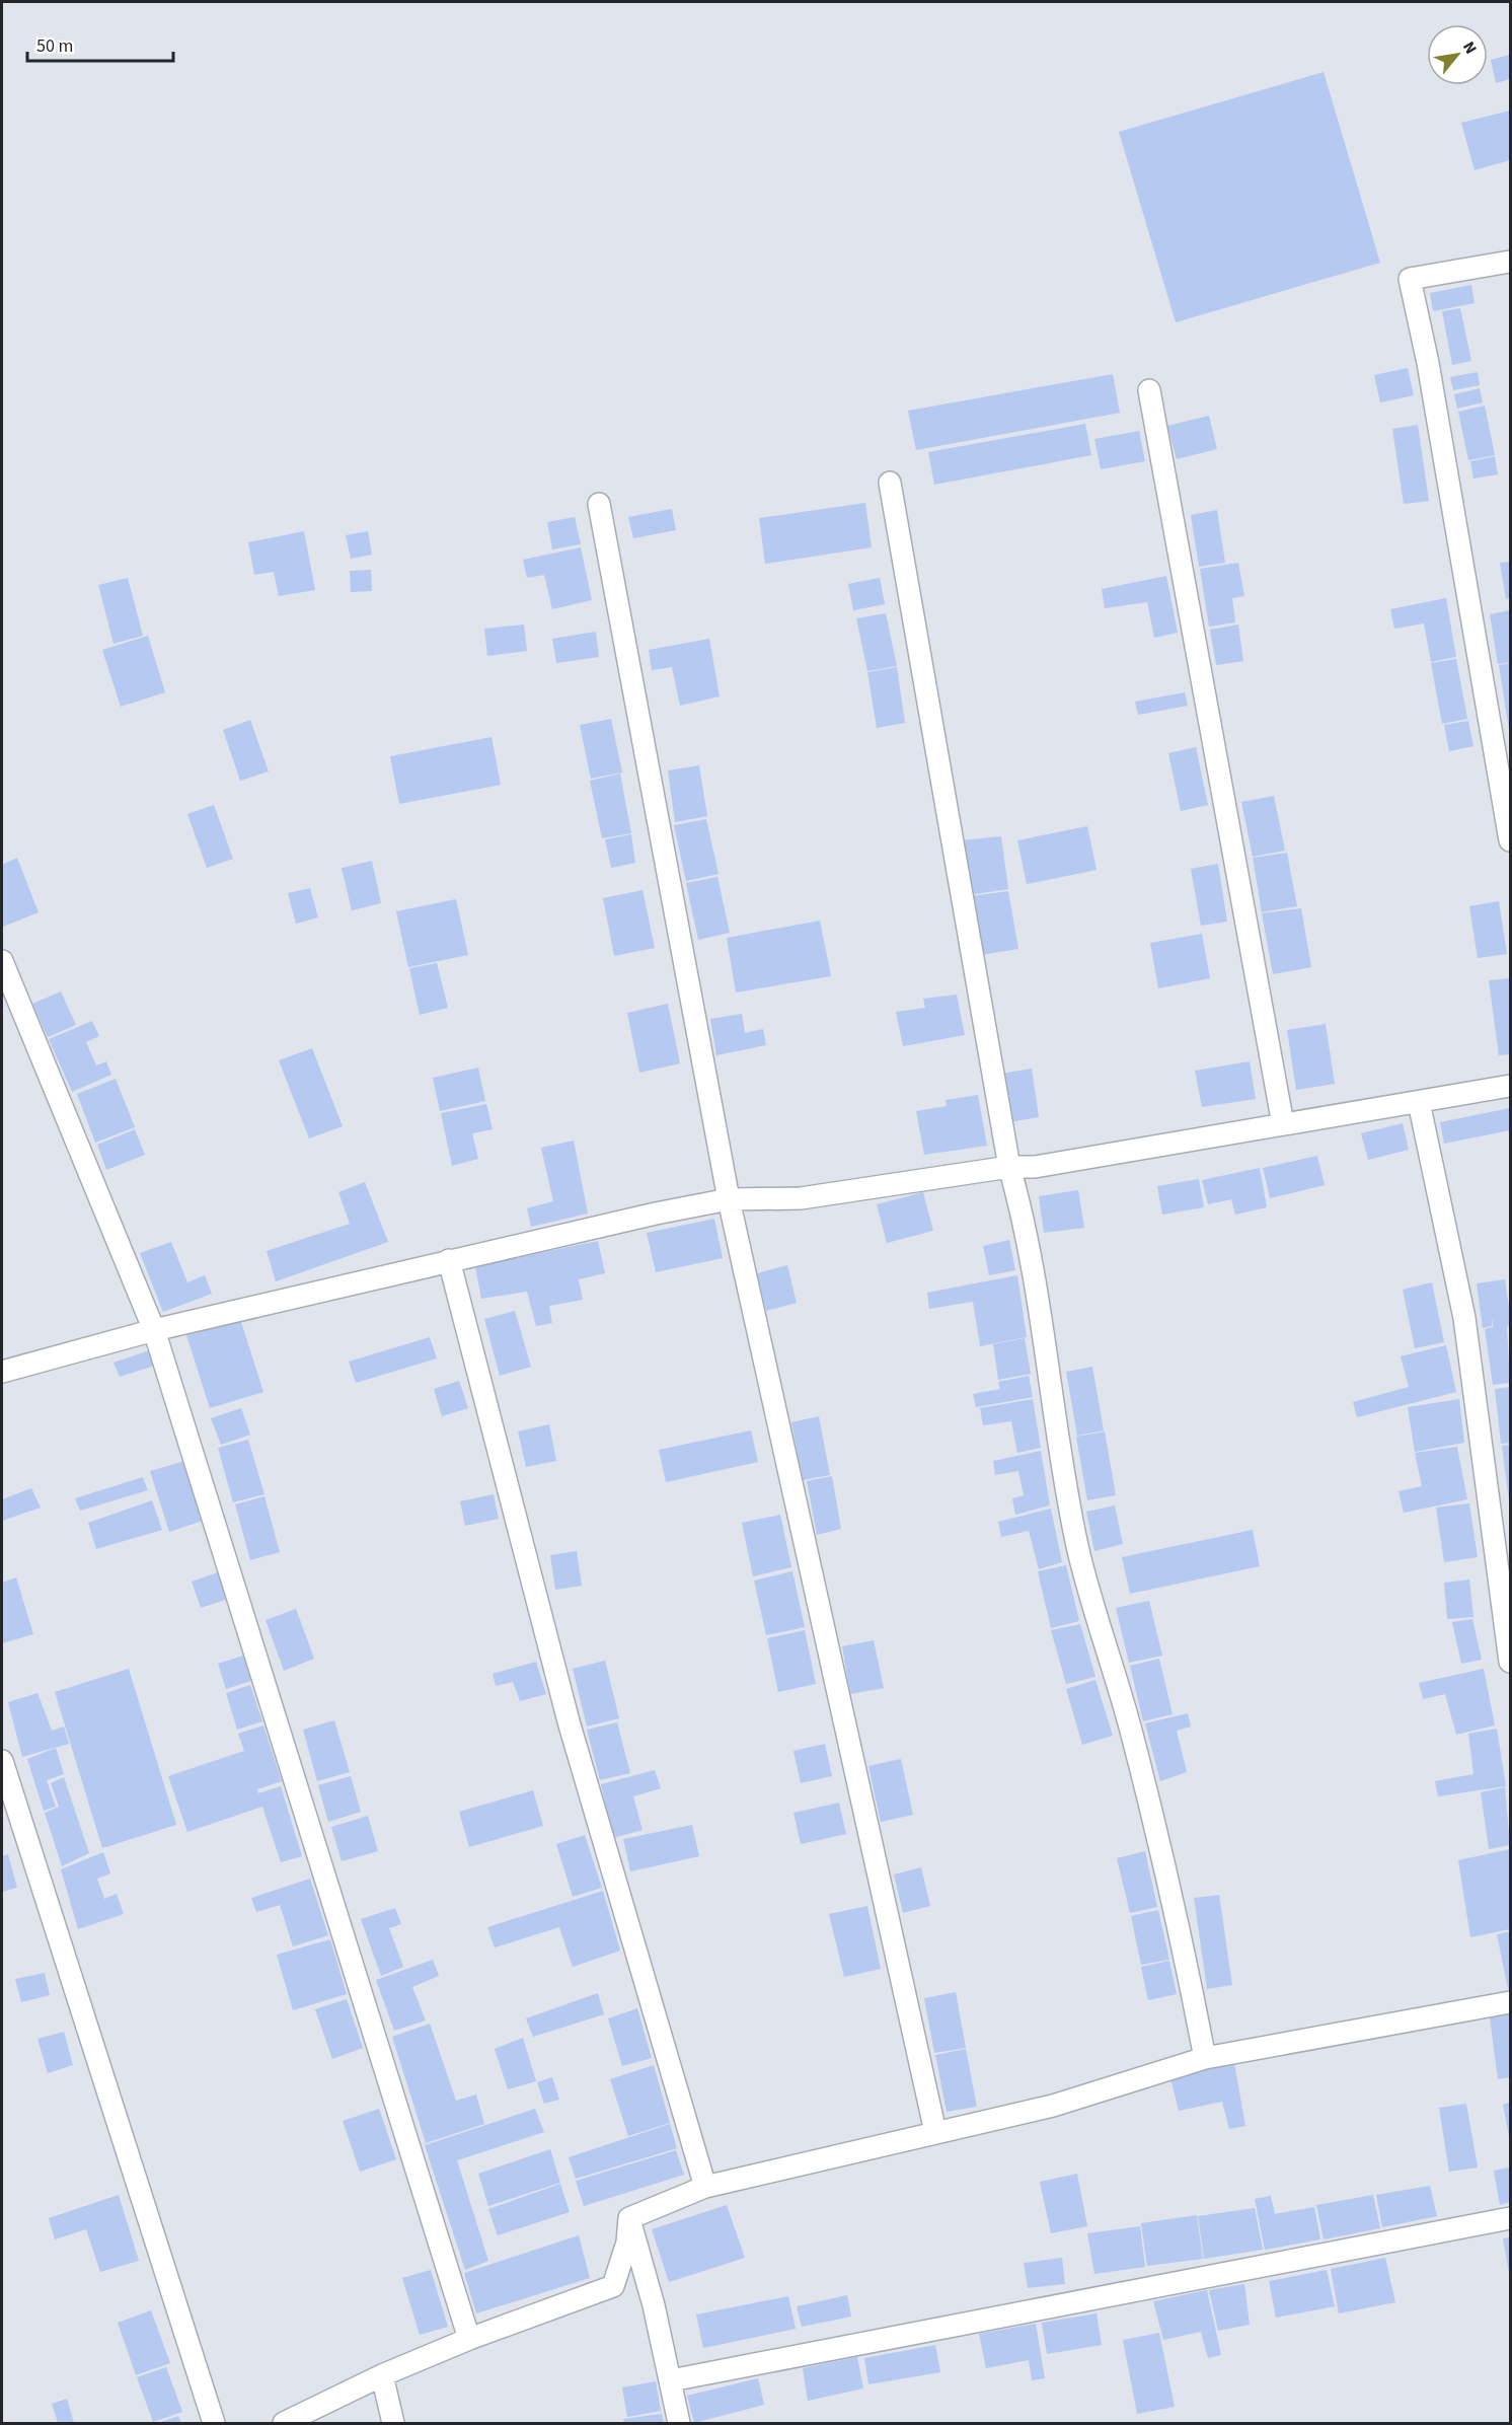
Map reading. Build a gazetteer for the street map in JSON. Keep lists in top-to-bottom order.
{
  "scale_bar": "50 m",
  "north": "top right"
}
